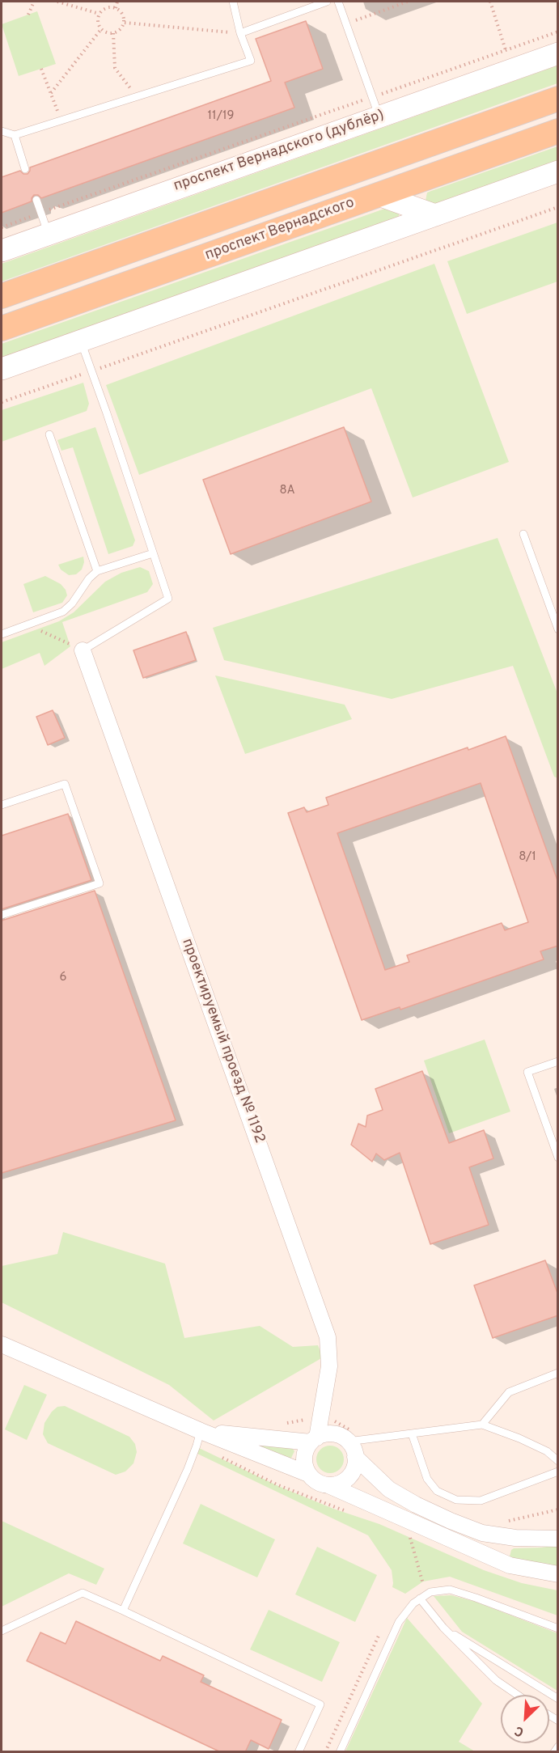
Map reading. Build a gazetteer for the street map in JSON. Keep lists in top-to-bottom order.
{
  "streets": {
    "main road": ["проспект Вернадского"],
    "street": ["проспект Вернадского (дублёр)", "проектируемый проезд № 1192"]
  },
  "house_numbers": [
    "11/19",
    "8А",
    "8/1",
    "6"
  ],
  "north": "bottom left"
}
